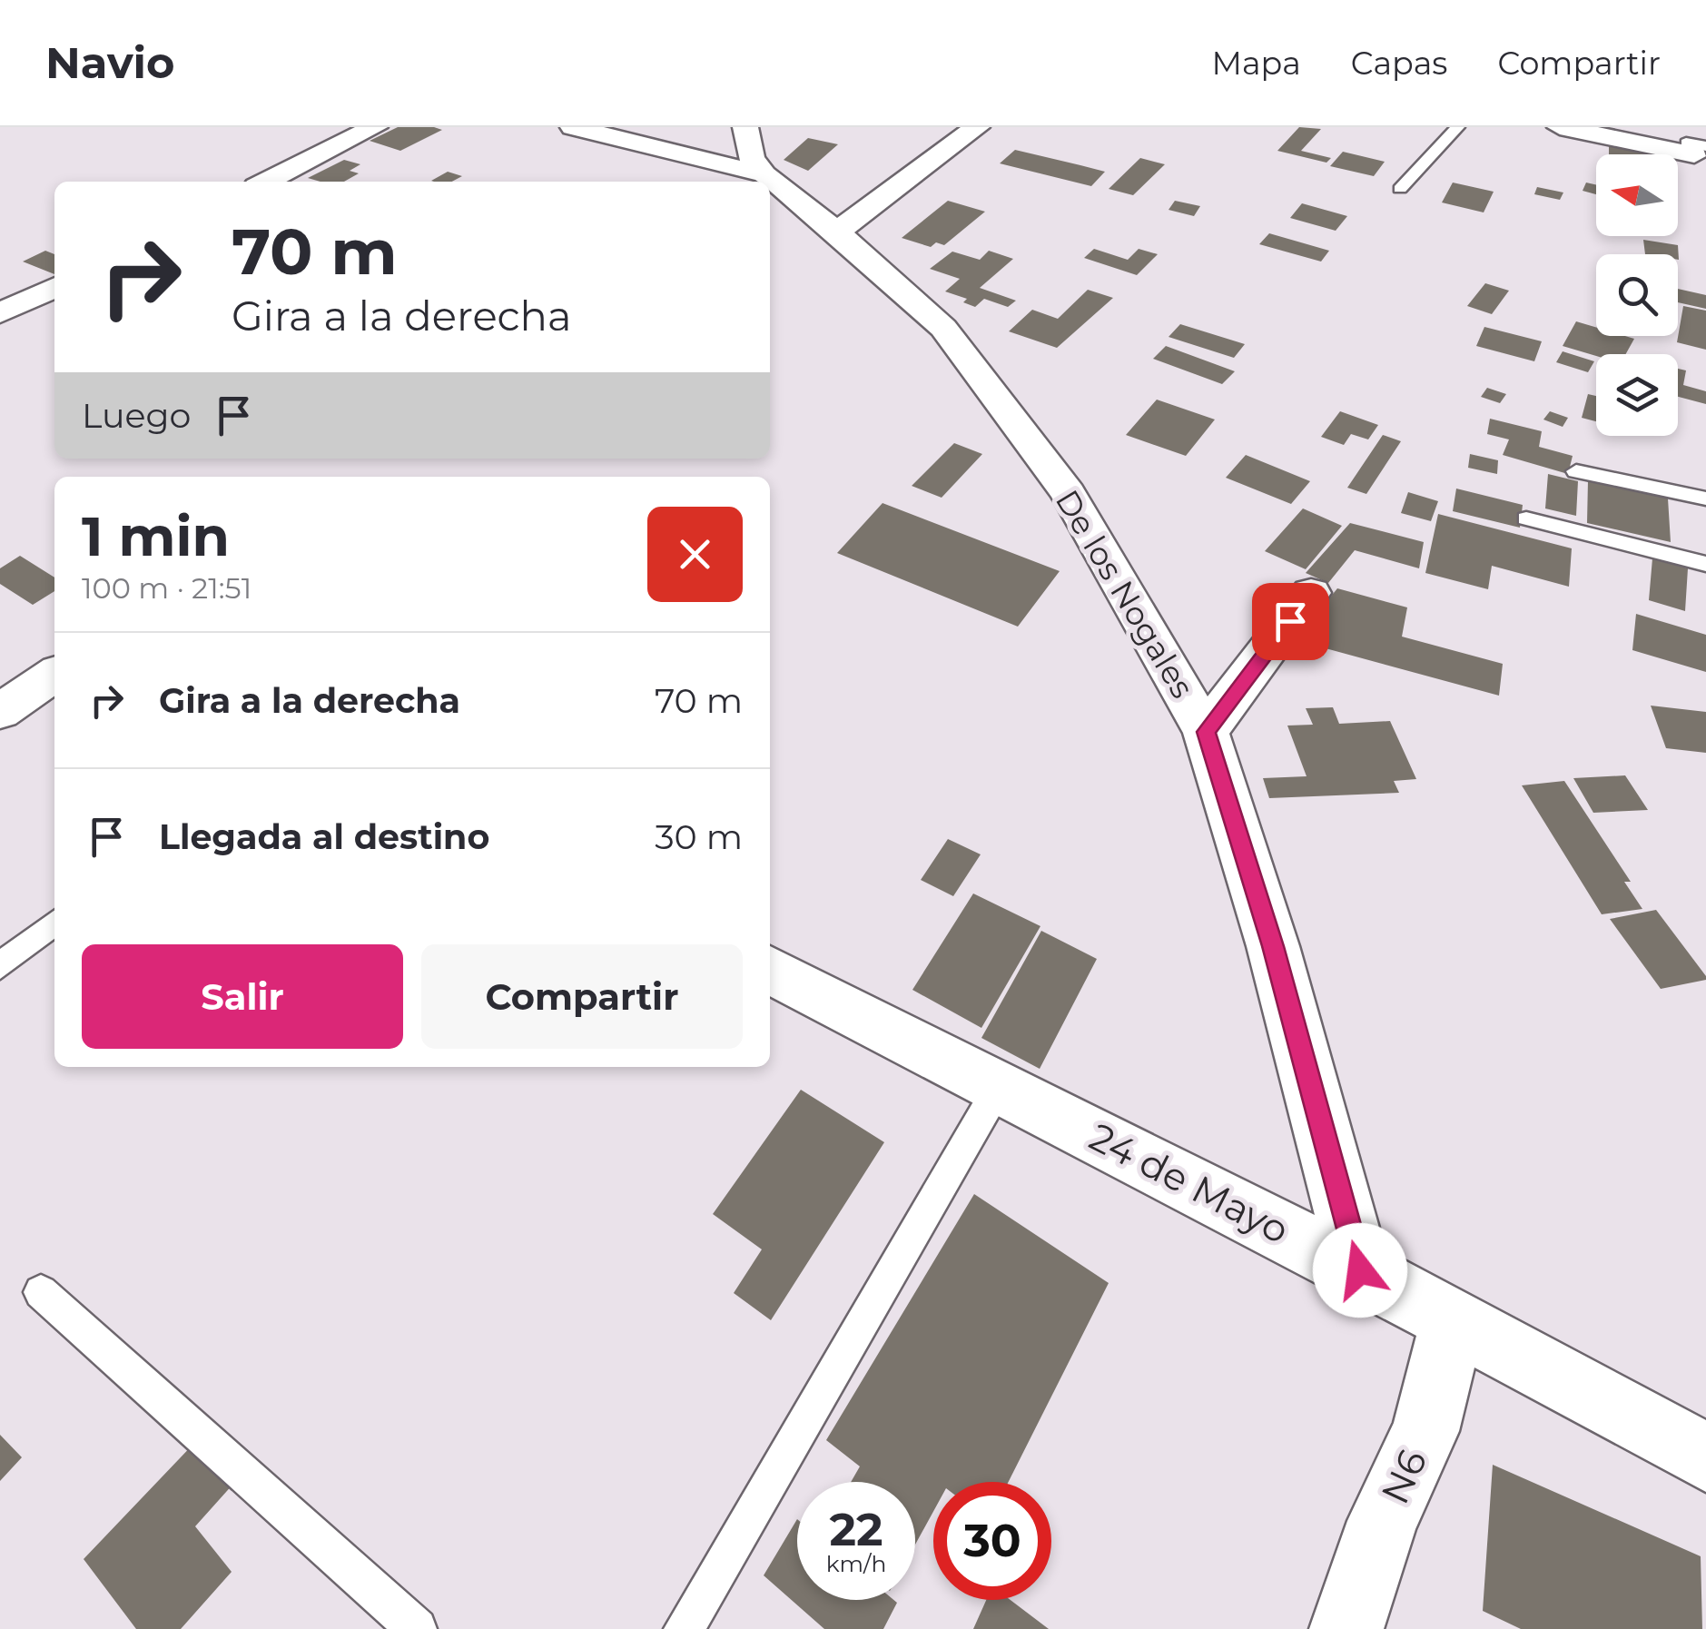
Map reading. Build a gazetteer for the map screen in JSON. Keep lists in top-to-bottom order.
{
  "streets": {
    "street": ["De los Nogales", "24 de Mayo", "N6"]
  },
  "crossings": [
    ["De los Nogales", "24 de Mayo"],
    ["24 de Mayo", "N6"]
  ],
  "north": "left",
  "page": {
    "header": "Navio",
    "nav": ["Mapa", "Capas", "Compartir"],
    "turn": ["70 m", "Gira a la derecha"],
    "then": "Luego",
    "heading": ["1 min", "100 m · 21:51"],
    "list": [
      {
        "name": "Gira a la derecha",
        "value": "70 m"
      },
      {
        "name": "Llegada al destino",
        "value": "30 m"
      }
    ],
    "buttons": ["Salir", "Compartir"],
    "speed": "22 km/h",
    "limit": "30"
  }
}
